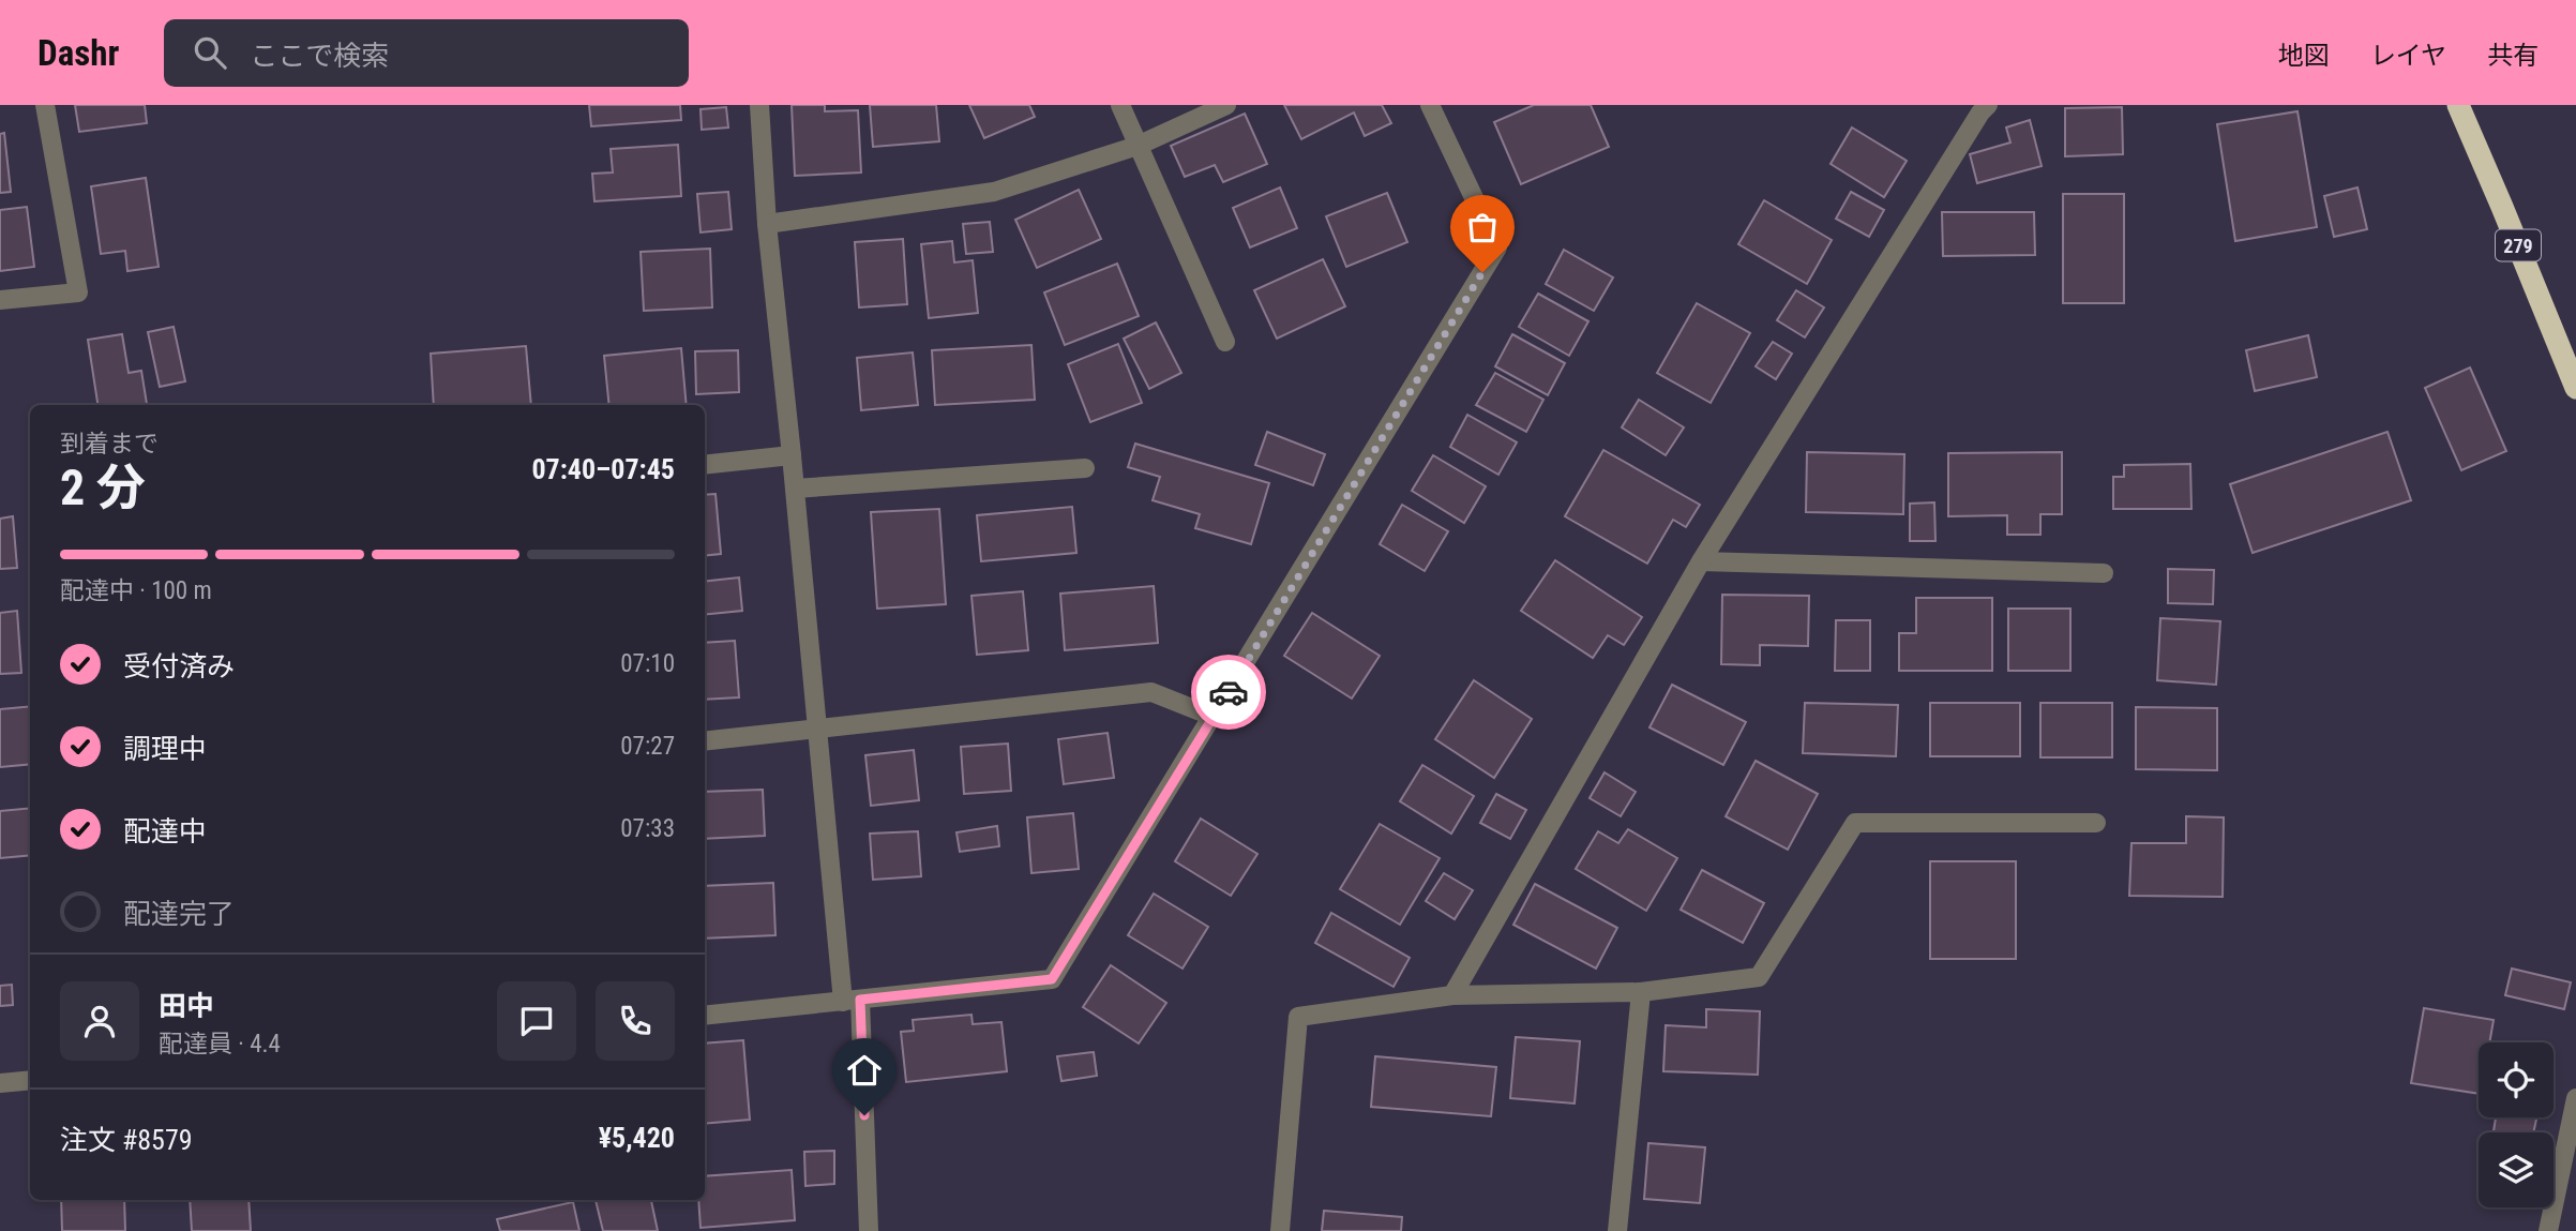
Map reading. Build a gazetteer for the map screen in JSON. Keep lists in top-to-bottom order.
{
  "streets": {
    "highway": ["279"]
  },
  "page": {
    "header": "Dashr",
    "search": "ここで検索",
    "nav": ["地図", "レイヤ", "共有"],
    "heading": ["2 分", "到着まで", "07:40–07:45"],
    "panel": [
      "田中",
      "配達員 · 4.4",
      "注文 #8579",
      "¥5,420"
    ],
    "bar": "配達中 · 100 m",
    "list": [
      ["受付済み", "07:10"],
      ["調理中", "07:27"],
      ["配達中", "07:33"],
      "配達完了"
    ]
  }
}
